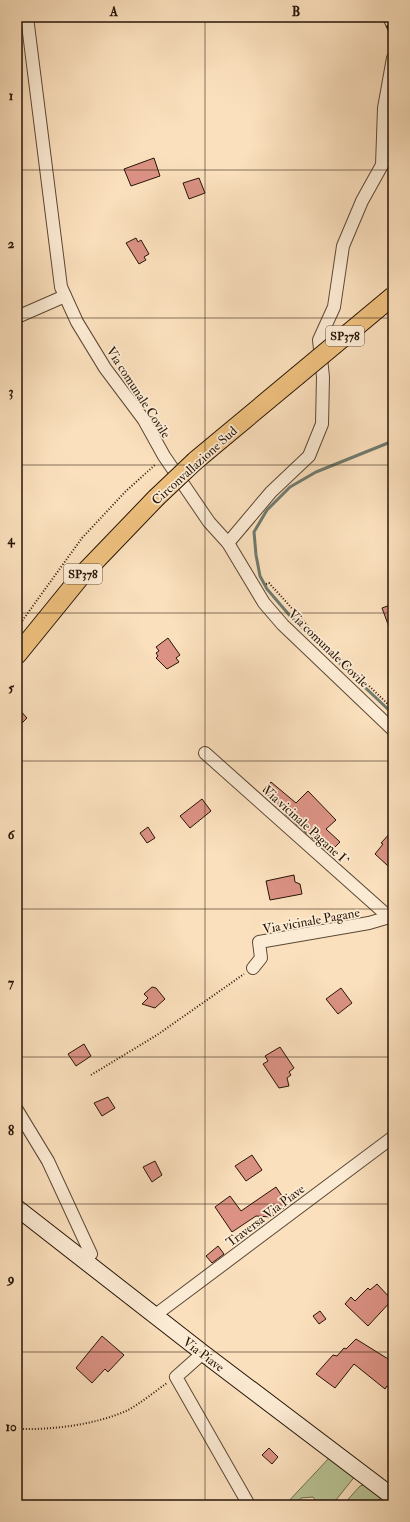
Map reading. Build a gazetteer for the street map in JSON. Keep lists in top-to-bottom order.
{
  "streets": {
    "main road": ["SP378", "Circonvallazione Sud"],
    "street": [
      "Via comunale Covile",
      "Via vicinale Pagane I^",
      "Via vicinale Pagane",
      "Traversa Via Piave",
      "Via Piave"
    ]
  },
  "crossings": [
    ["Via vicinale Pagane I^", "Via vicinale Pagane"],
    ["Traversa Via Piave", "Via Piave"]
  ],
  "grid": {
    "columns": ["A", "B"],
    "rows": [
      "1",
      "2",
      "3",
      "4",
      "5",
      "6",
      "7",
      "8",
      "9",
      "10"
    ]
  }
}
